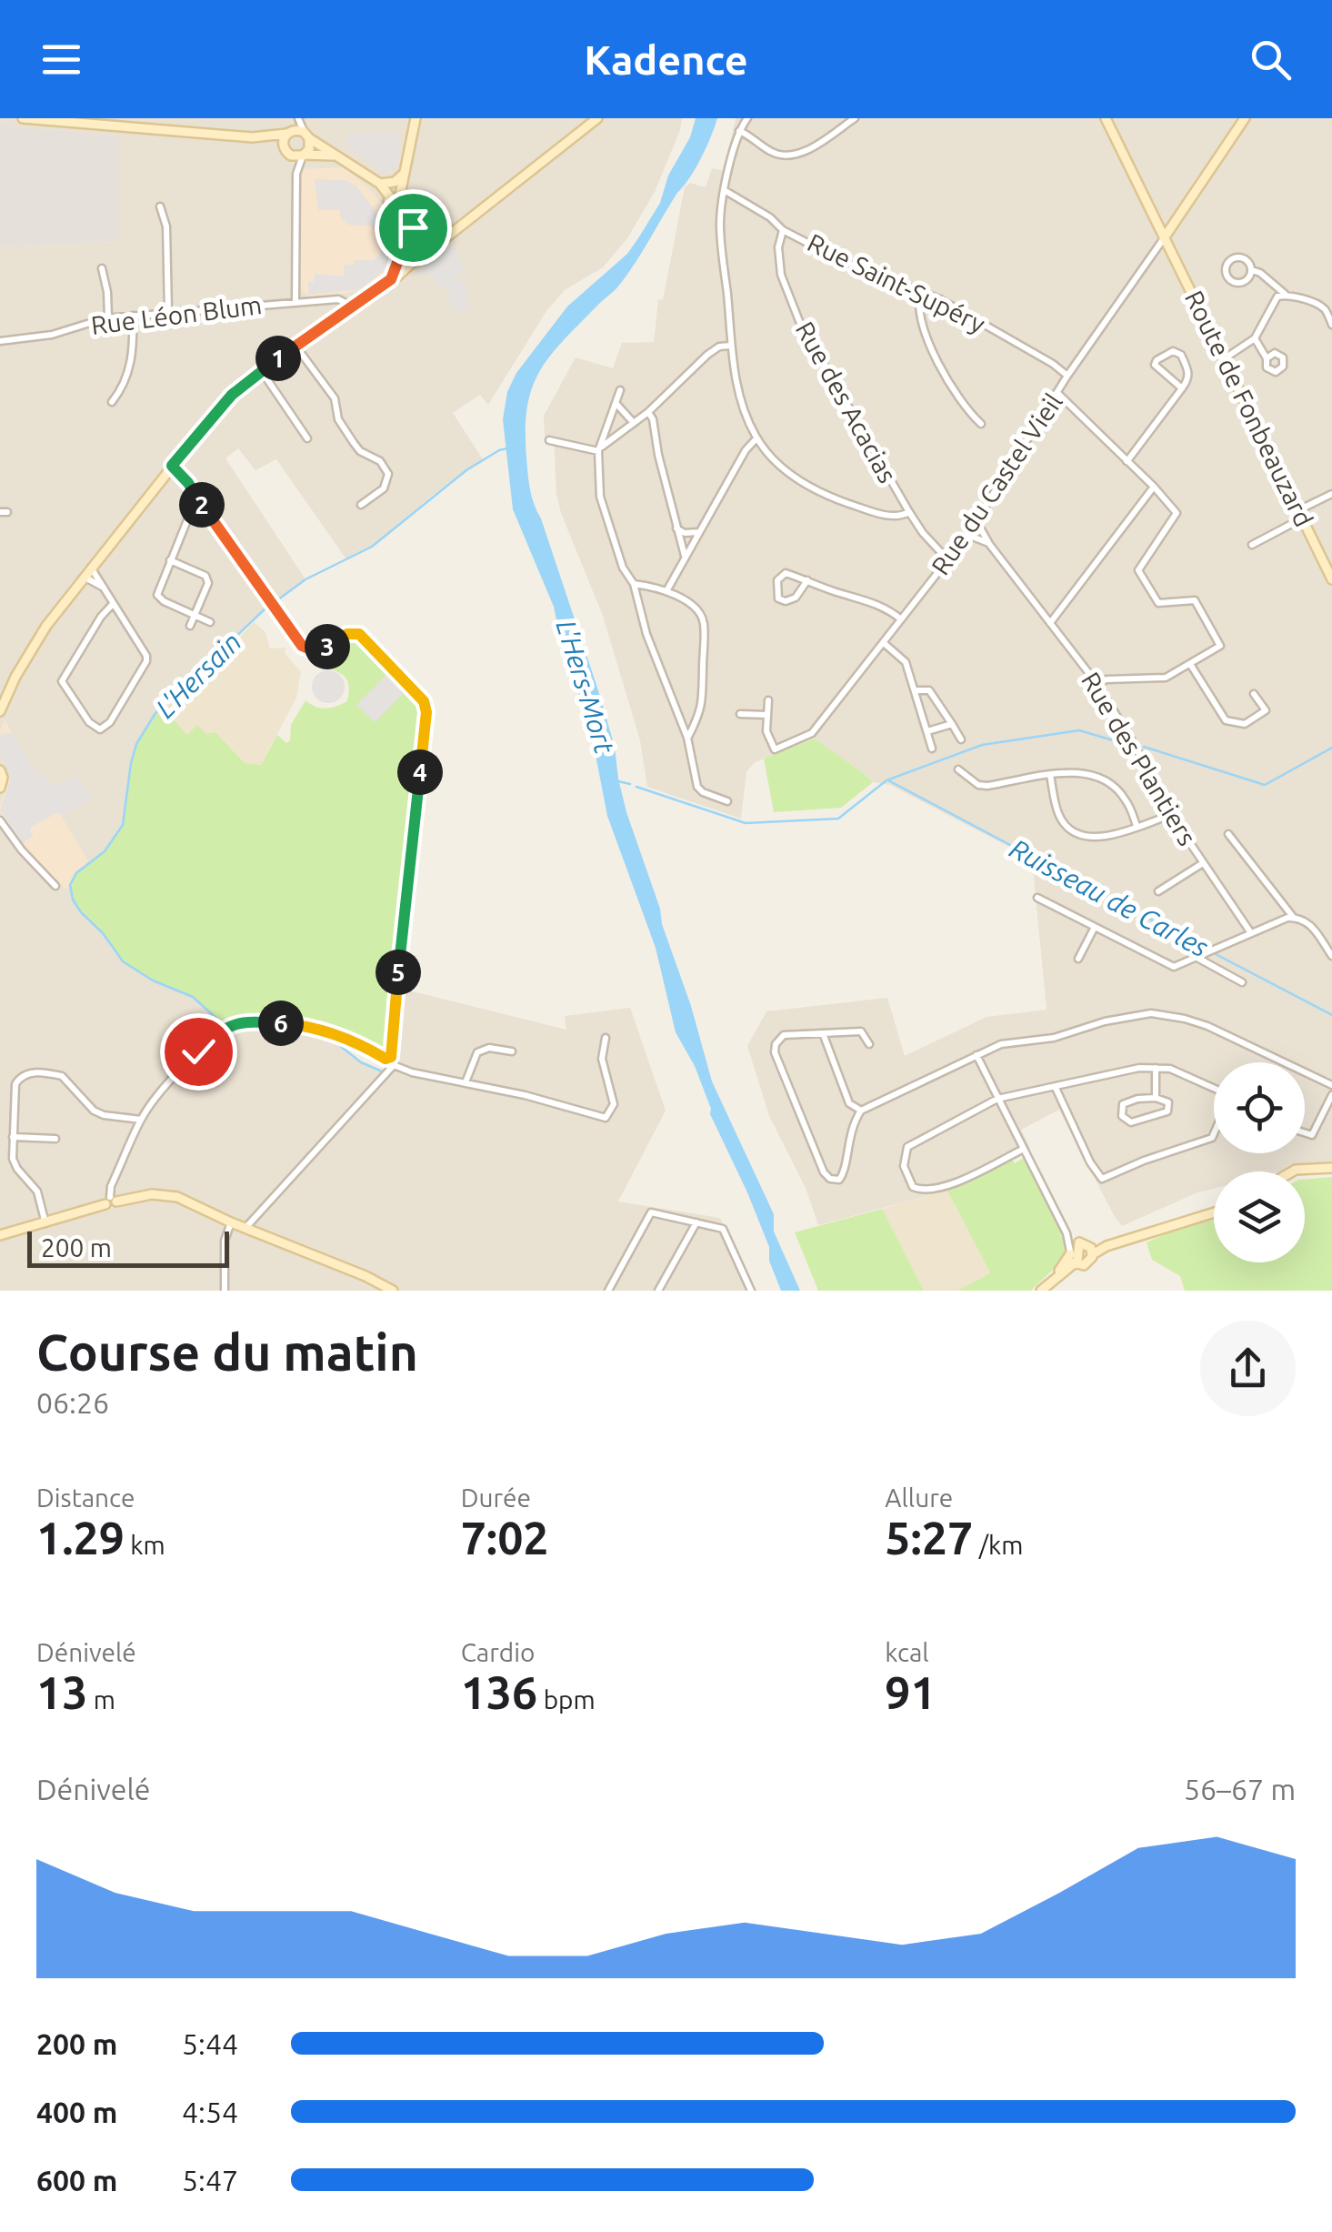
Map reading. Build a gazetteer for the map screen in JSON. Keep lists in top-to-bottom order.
{
  "streets": {
    "main road": ["Route de Fonbeauzard"],
    "street": [
      "Rue Saint-Supéry",
      "Rue Léon Blum",
      "Rue des Acacias",
      "Rue du Castel Vieil",
      "Rue des Plantiers"
    ]
  },
  "crossings": [
    ["Rue Saint-Supéry", "Rue des Acacias"],
    ["Rue Saint-Supéry", "Rue du Castel Vieil"],
    ["Rue des Acacias", "Rue du Castel Vieil"],
    ["Route de Fonbeauzard", "Rue du Castel Vieil"],
    ["Rue du Castel Vieil", "Rue des Plantiers"]
  ],
  "water": ["L'Hersain", "L'Hers-Mort", "Ruisseau de Carles"],
  "scale_bar": "200 m",
  "page": {
    "header": "Kadence",
    "pins": [
      "1",
      "2",
      "3",
      "4",
      "5",
      "6"
    ],
    "scale": "200 m",
    "heading": ["Course du matin", "06:26"],
    "stats": [
      ["Distance", "1.29 km"],
      ["Durée", "7:02"],
      ["Allure", "5:27 /km"],
      ["Dénivelé", "13 m"],
      ["Cardio", "136 bpm"],
      ["kcal", "91"]
    ],
    "chart": ["Dénivelé", "56–67 m"],
    "list": [
      {
        "name": "200 m",
        "note": "5:44"
      },
      {
        "name": "400 m",
        "note": "4:54"
      },
      {
        "name": "600 m",
        "note": "5:47"
      }
    ]
  }
}
